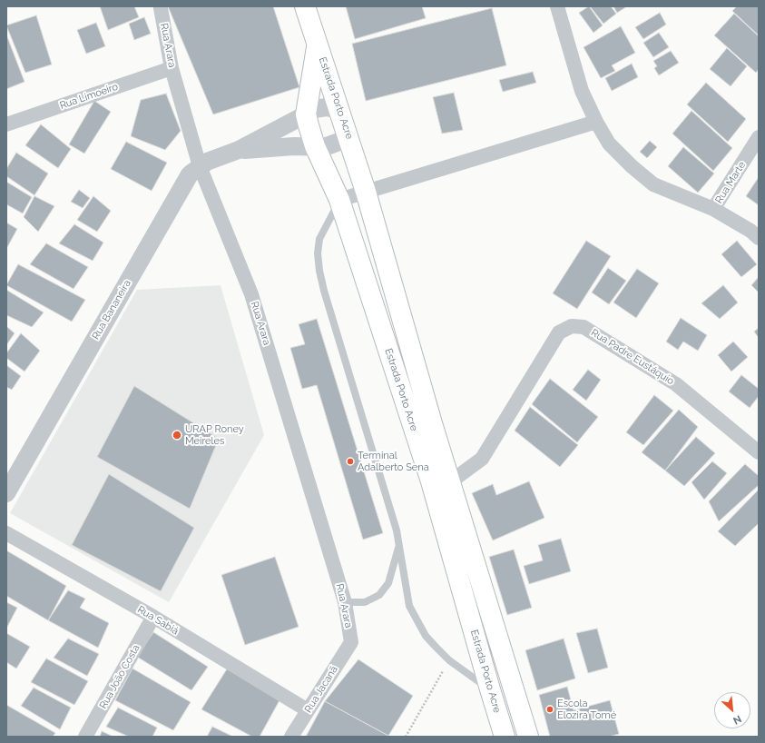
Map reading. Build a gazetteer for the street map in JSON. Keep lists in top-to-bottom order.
{
  "streets": {
    "main road": ["Estrada Porto Acre"],
    "street": [
      "Rua Arara",
      "Rua Limoeiro",
      "Rua Marte",
      "Rua Bananeira",
      "Rua Padre Eustáquio",
      "Rua Sabiá",
      "Rua João Costa",
      "Rua Jacanã"
    ]
  },
  "crossings": [
    ["Rua Arara", "Rua Limoeiro"],
    ["Rua Arara", "Rua Bananeira"],
    ["Rua Arara", "Rua Jacanã"],
    ["Estrada Porto Acre", "Rua Bananeira"],
    ["Estrada Porto Acre", "Rua Padre Eustáquio"],
    ["Rua Sabiá", "Rua João Costa"],
    ["Rua Sabiá", "Rua Jacanã"]
  ],
  "places": ["URAP Roney Meireles", "Terminal Adalberto Sena", "Escola Elozira Tomé"],
  "north": "bottom right"
}
